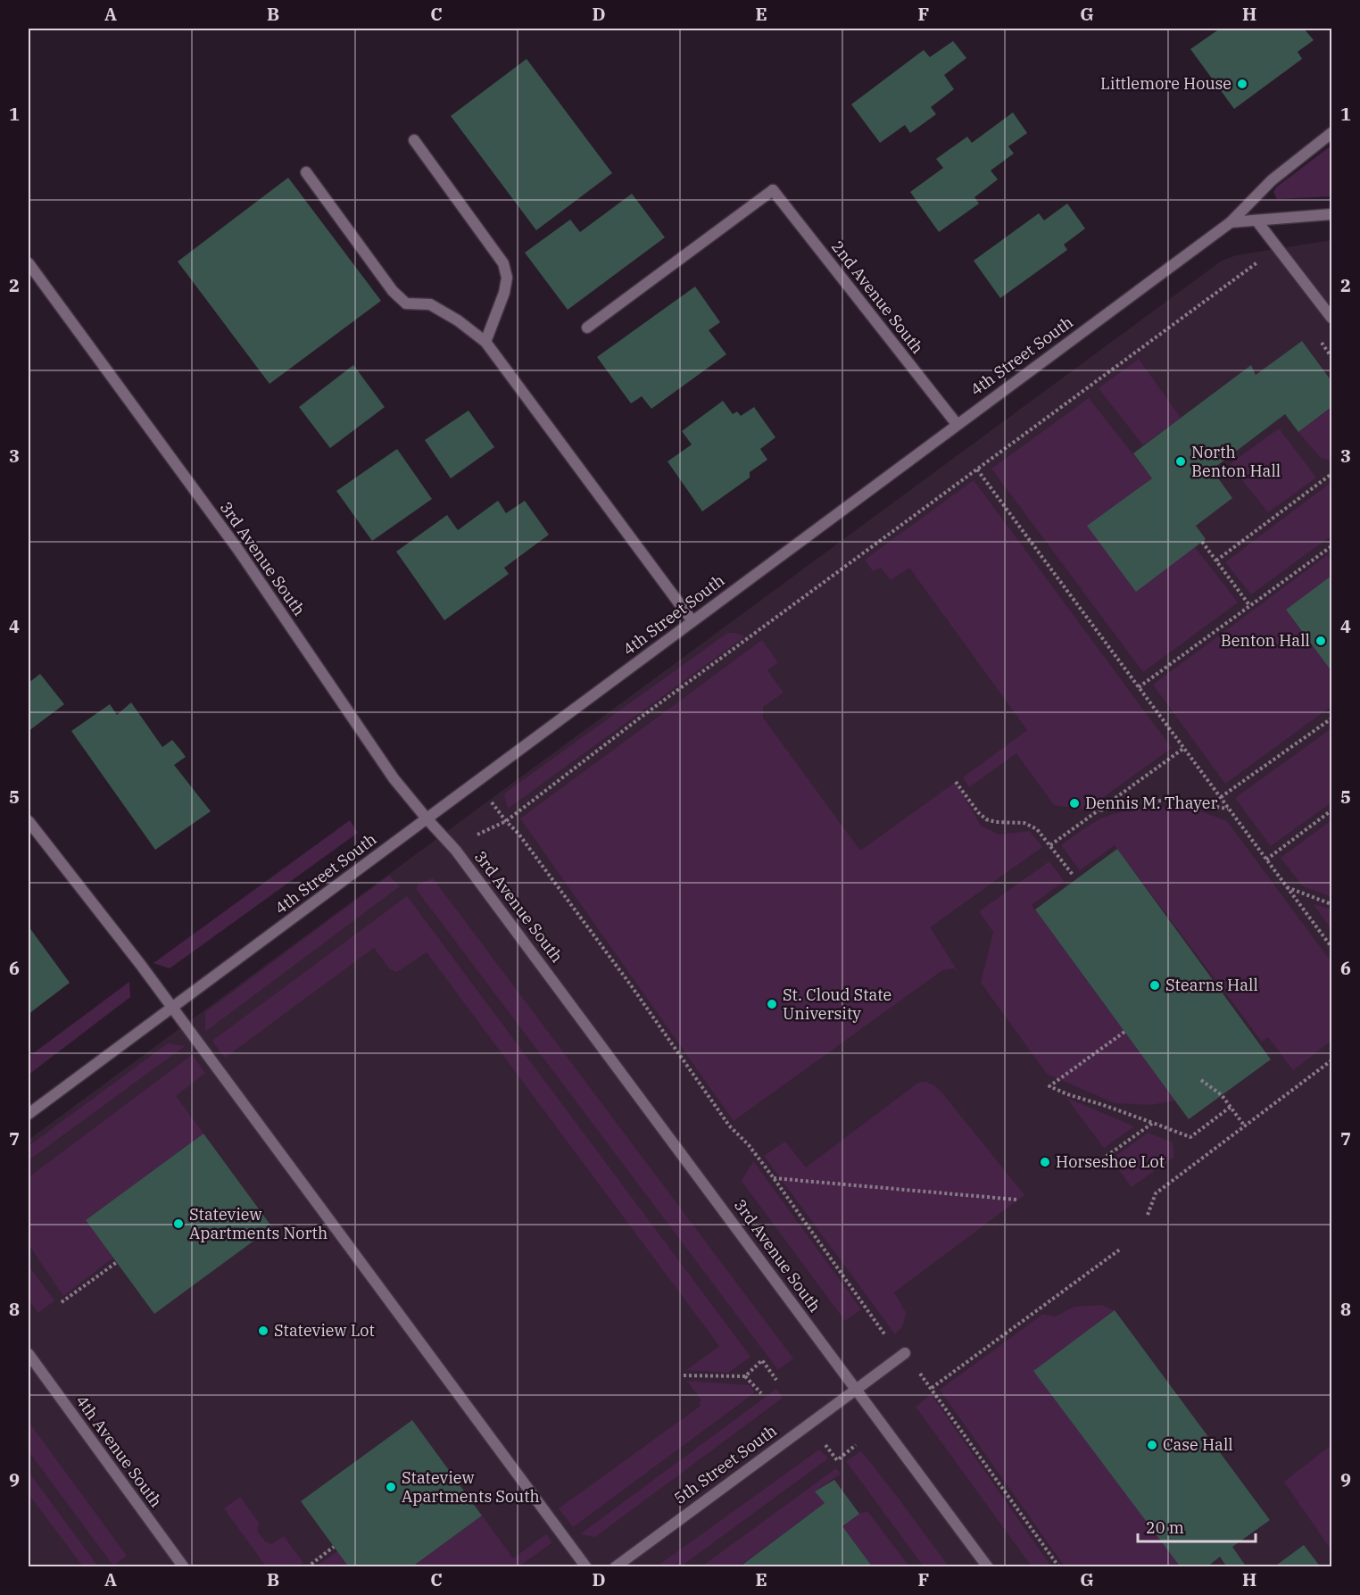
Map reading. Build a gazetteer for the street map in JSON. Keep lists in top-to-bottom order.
{
  "streets": {
    "street": [
      "2nd Avenue South",
      "4th Street South",
      "3rd Avenue South",
      "4th Avenue South",
      "5th Street South"
    ]
  },
  "crossings": [
    ["2nd Avenue South", "4th Street South"],
    ["4th Street South", "3rd Avenue South"],
    ["3rd Avenue South", "5th Street South"]
  ],
  "places": [
    "Littlemore House",
    "North Benton Hall",
    "Benton Hall",
    "Dennis M. Thayer",
    "Stearns Hall",
    "St. Cloud State University",
    "Horseshoe Lot",
    "Stateview Apartments North",
    "Stateview Lot",
    "Case Hall",
    "Stateview Apartments South"
  ],
  "scale_bar": "20 m",
  "grid": {
    "columns": [
      "A",
      "B",
      "C",
      "D",
      "E",
      "F",
      "G",
      "H"
    ],
    "rows": [
      "1",
      "2",
      "3",
      "4",
      "5",
      "6",
      "7",
      "8",
      "9"
    ]
  }
}
